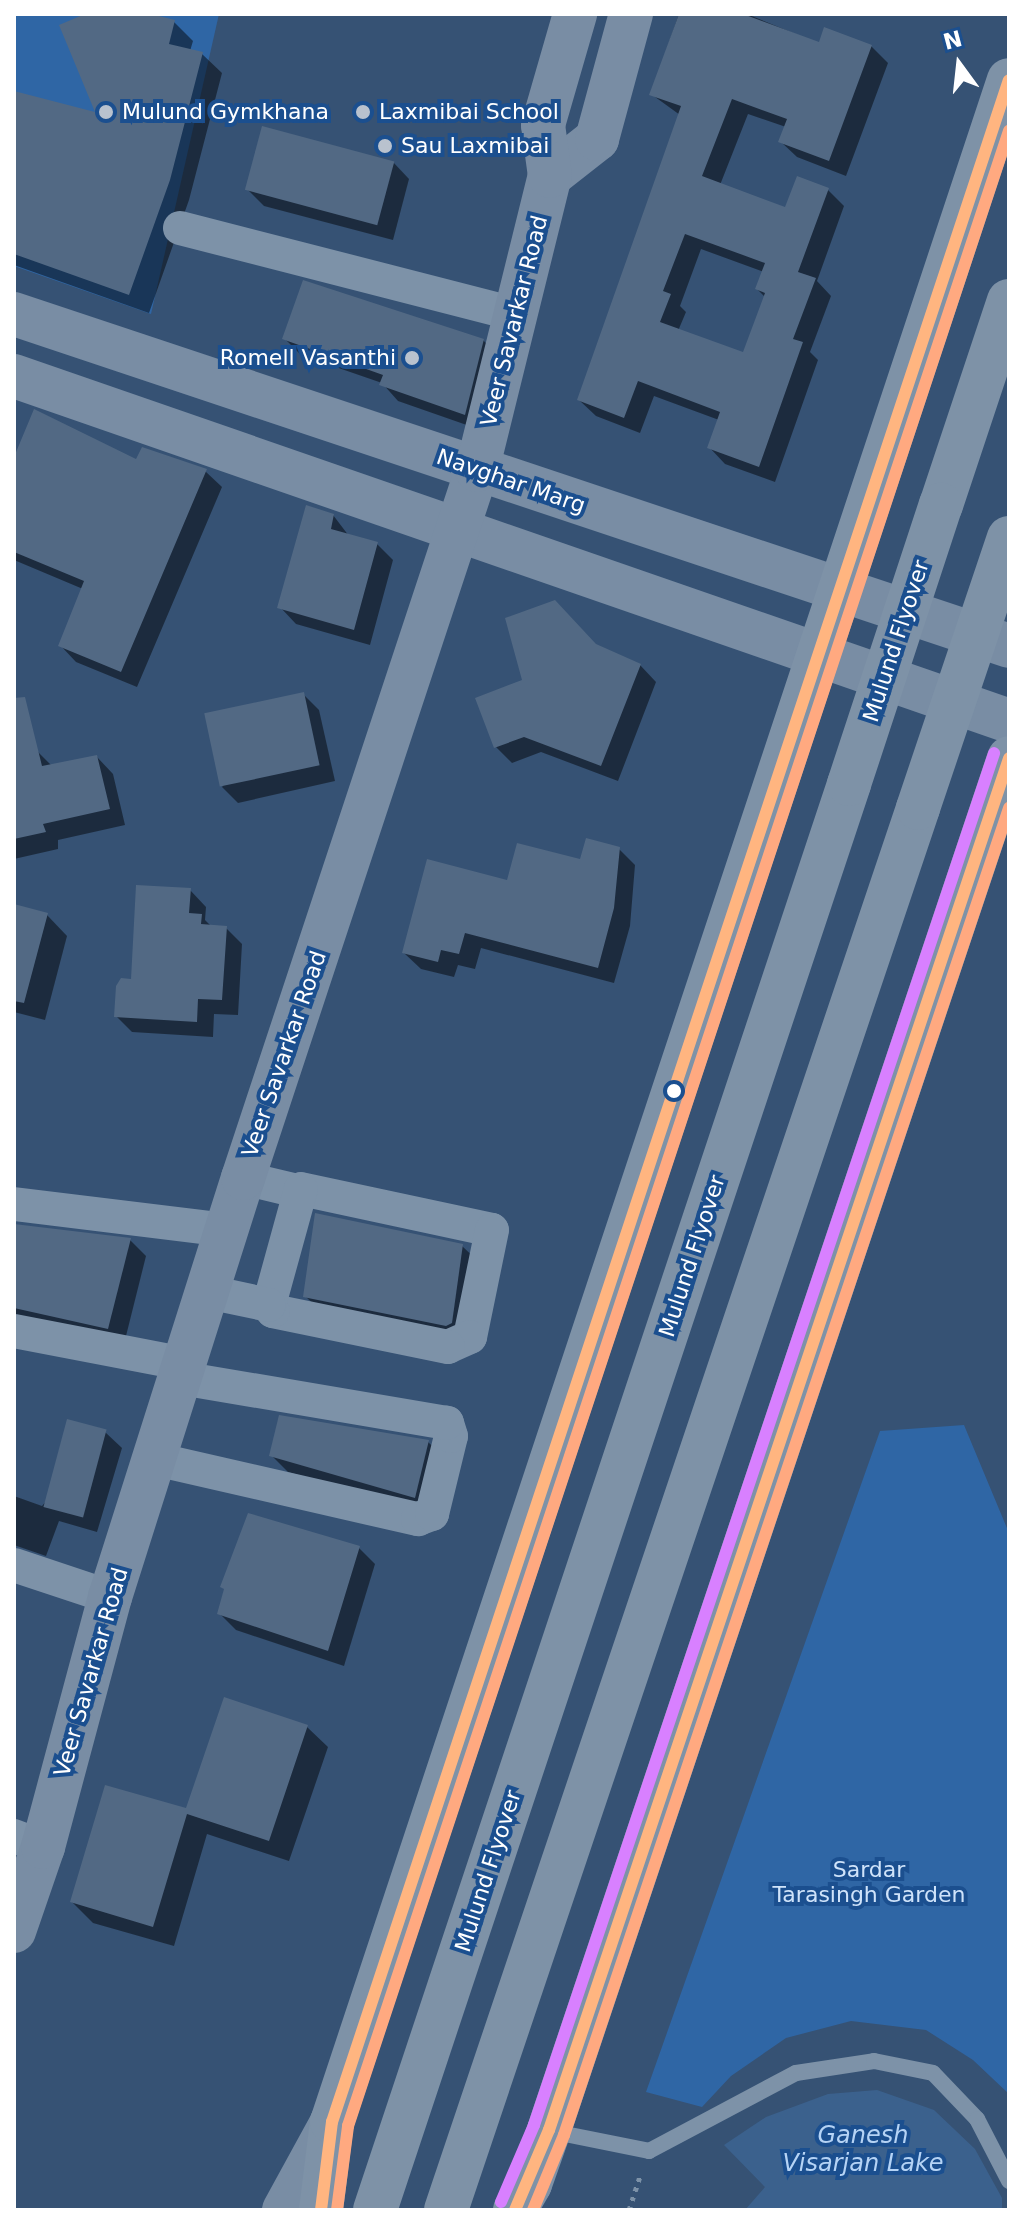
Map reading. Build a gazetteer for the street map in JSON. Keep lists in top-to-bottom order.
{
  "streets": {
    "highway": ["Mulund Flyover"],
    "street": ["Veer Savarkar Road", "Navghar Marg"]
  },
  "crossings": [
    ["Veer Savarkar Road", "Navghar Marg"]
  ],
  "water": ["Ganesh Visarjan Lake"],
  "parks": ["Sardar Tarasingh Garden"],
  "places": [
    "Mulund Gymkhana",
    "Laxmibai School",
    "Sau Laxmibai",
    "Romell Vasanthi"
  ],
  "north": "top"
}
